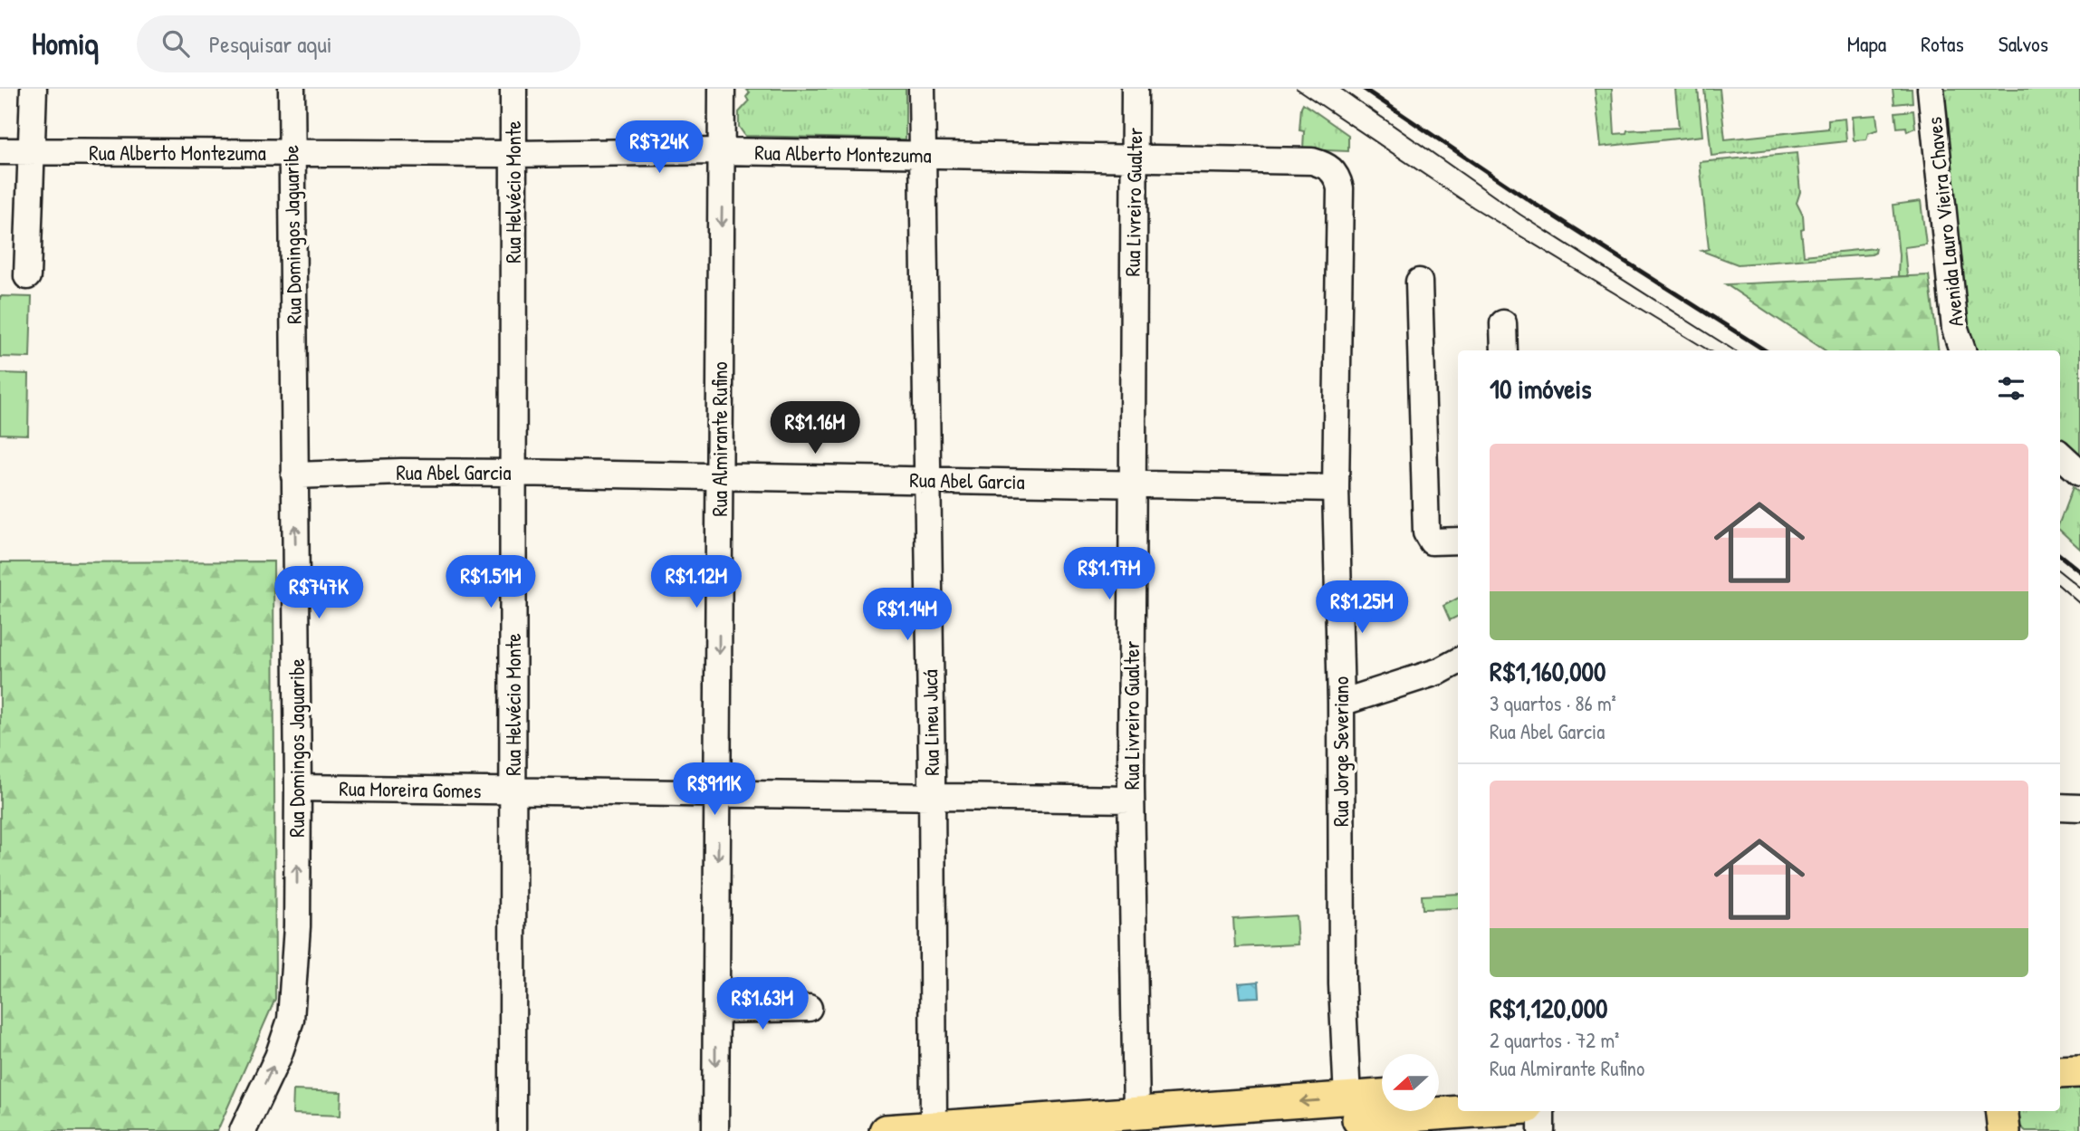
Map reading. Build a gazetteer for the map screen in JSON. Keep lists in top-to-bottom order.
{
  "streets": {
    "street": [
      "Rua Alberto Montezuma",
      "Rua Helvécio Monte",
      "Rua Livreiro Gualter",
      "Avenida Lauro Vieira Chaves",
      "Rua Domingos Jaguaribe",
      "Rua Almirante Rufino",
      "Rua Abel Garcia",
      "Rua Lineu Jucá",
      "Rua Jorge Severiano",
      "Rua Moreira Gomes"
    ]
  },
  "crossings": [
    ["Rua Alberto Montezuma", "Rua Helvécio Monte"],
    ["Rua Alberto Montezuma", "Rua Livreiro Gualter"],
    ["Rua Alberto Montezuma", "Rua Domingos Jaguaribe"],
    ["Rua Alberto Montezuma", "Rua Almirante Rufino"],
    ["Rua Alberto Montezuma", "Rua Lineu Jucá"],
    ["Rua Alberto Montezuma", "Rua Jorge Severiano"],
    ["Rua Helvécio Monte", "Rua Abel Garcia"],
    ["Rua Helvécio Monte", "Rua Moreira Gomes"],
    ["Rua Livreiro Gualter", "Rua Abel Garcia"],
    ["Rua Livreiro Gualter", "Rua Moreira Gomes"],
    ["Rua Domingos Jaguaribe", "Rua Abel Garcia"],
    ["Rua Domingos Jaguaribe", "Rua Moreira Gomes"],
    ["Rua Almirante Rufino", "Rua Abel Garcia"],
    ["Rua Almirante Rufino", "Rua Moreira Gomes"],
    ["Rua Abel Garcia", "Rua Lineu Jucá"],
    ["Rua Abel Garcia", "Rua Jorge Severiano"],
    ["Rua Lineu Jucá", "Rua Moreira Gomes"]
  ],
  "one_way": ["Rua Domingos Jaguaribe", "Rua Almirante Rufino"],
  "north": "left",
  "page": {
    "header": "Homiq",
    "search": "Pesquisar aqui",
    "nav": ["Mapa", "Rotas", "Salvos"],
    "price": [
      "R$724K",
      "R$1.16M",
      "R$1.17M",
      "R$1.51M",
      "R$1.12M",
      "R$747K",
      "R$1.25M",
      "R$1.14M",
      "R$911K",
      "R$1.63M"
    ],
    "heading": "10 imóveis",
    "list": [
      {
        "name": "R$1,160,000",
        "note": "3 quartos · 86 m² · Rua Abel Garcia"
      },
      {
        "name": "R$1,120,000",
        "note": "2 quartos · 72 m² · Rua Almirante Rufino"
      }
    ]
  }
}
